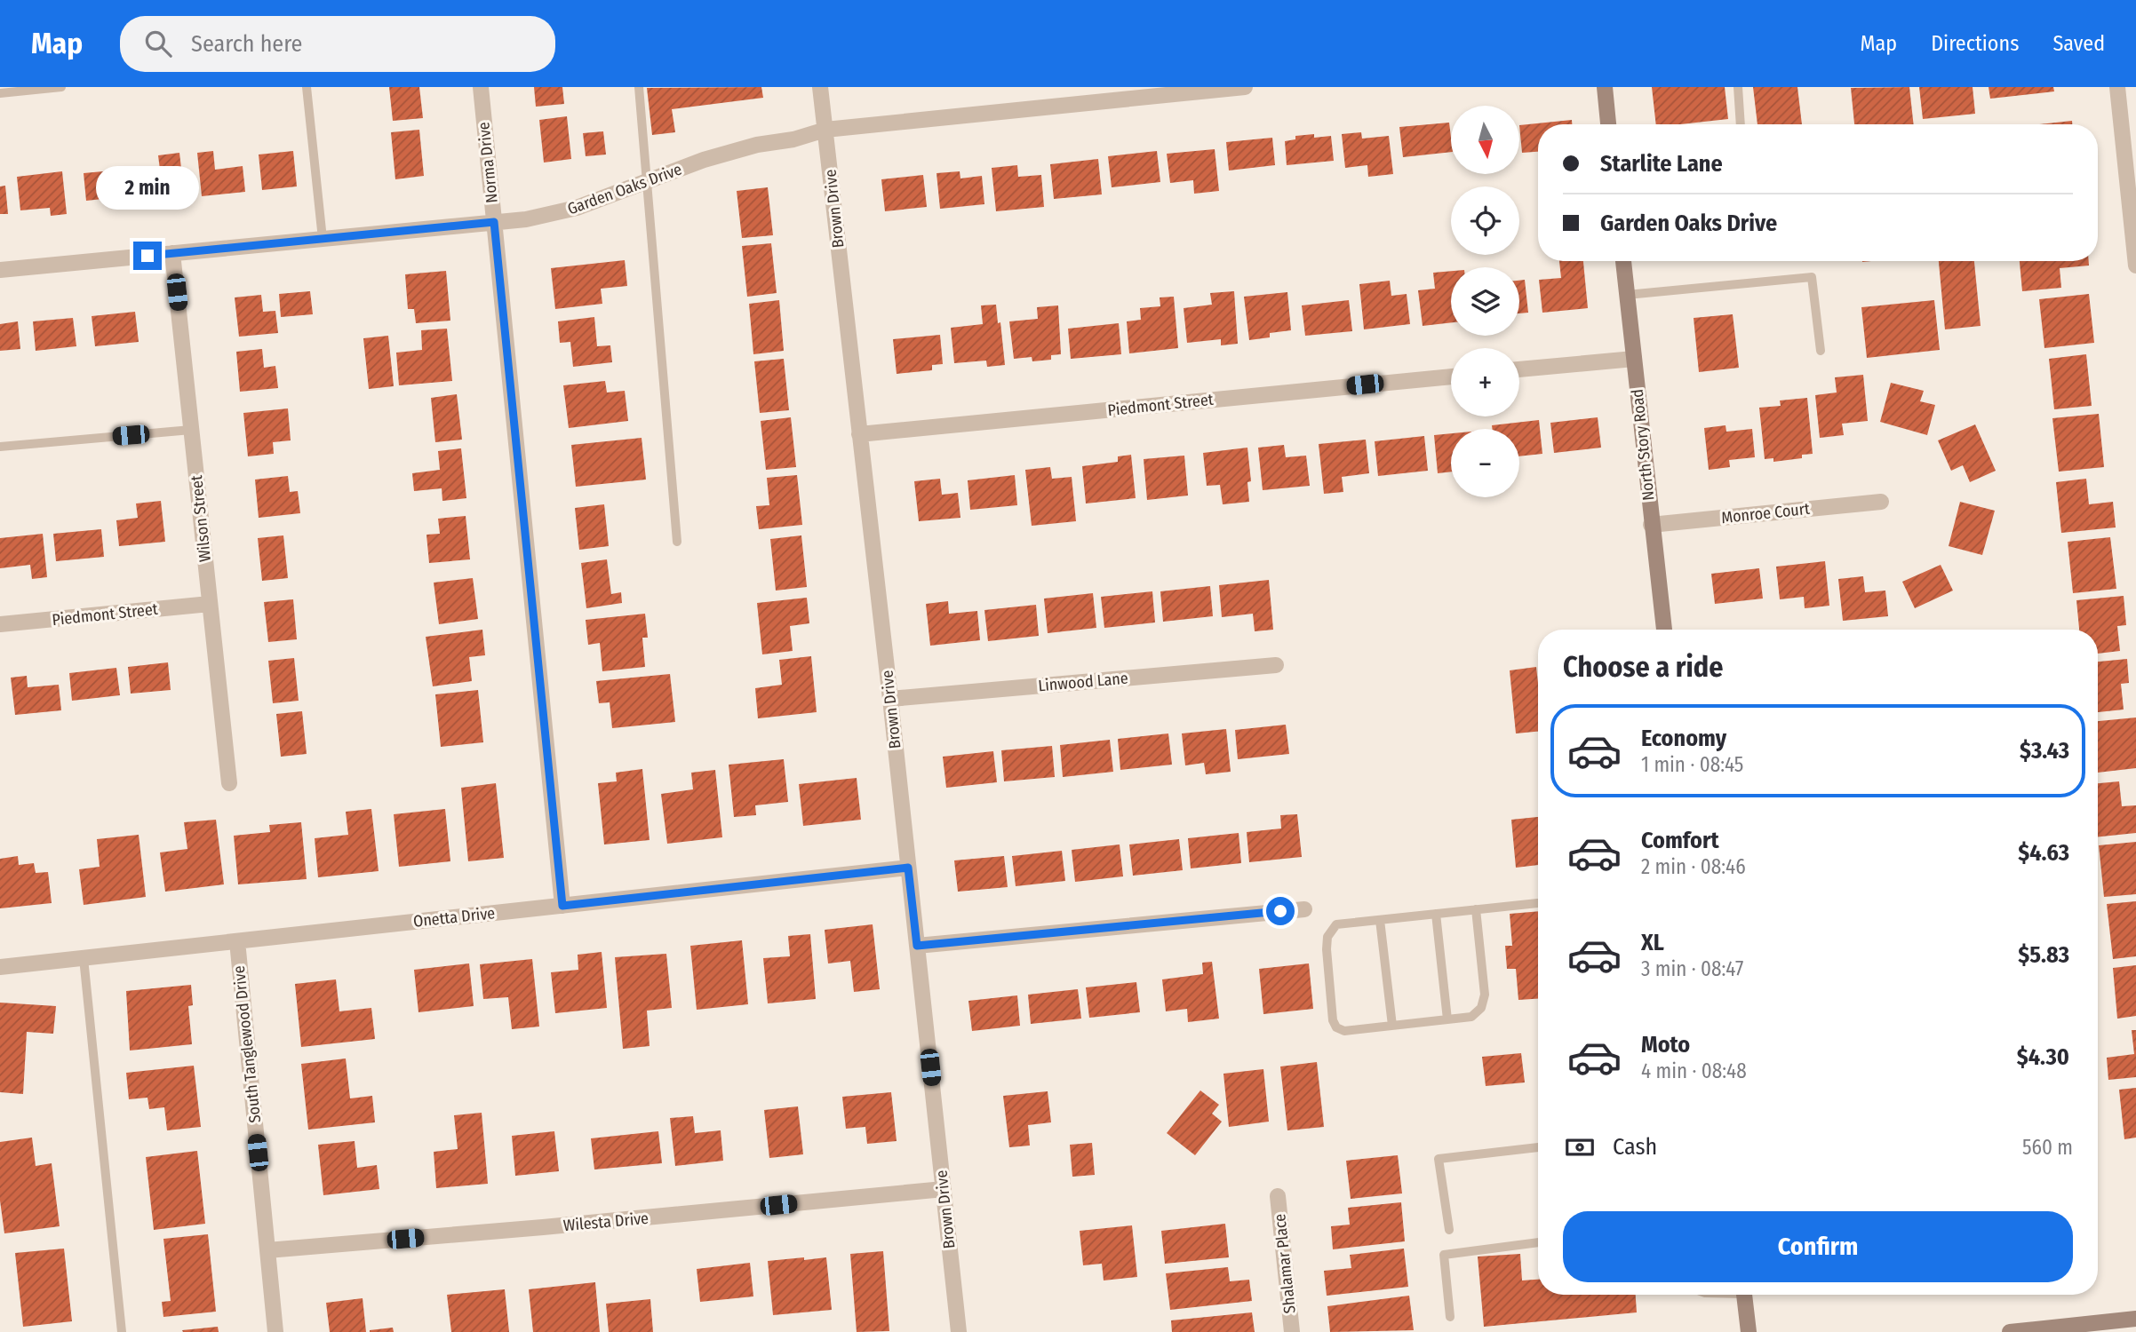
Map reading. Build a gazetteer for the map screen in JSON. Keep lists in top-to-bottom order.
{
  "streets": {
    "main road": ["North Story Road"],
    "street": [
      "Norma Drive",
      "Garden Oaks Drive",
      "Brown Drive",
      "Piedmont Street",
      "Monroe Court",
      "Wilson Street",
      "Linwood Lane",
      "Onetta Drive",
      "South Tanglewood Drive",
      "Wilesta Drive",
      "Shalamar Place"
    ]
  },
  "crossings": [
    ["Norma Drive", "Garden Oaks Drive"],
    ["Norma Drive", "Onetta Drive"],
    ["Garden Oaks Drive", "Brown Drive"],
    ["Garden Oaks Drive", "Wilson Street"],
    ["Brown Drive", "Piedmont Street"],
    ["Brown Drive", "Linwood Lane"],
    ["Brown Drive", "Onetta Drive"],
    ["Brown Drive", "Wilesta Drive"],
    ["Piedmont Street", "Wilson Street"],
    ["North Story Road", "Monroe Court"],
    ["Onetta Drive", "South Tanglewood Drive"],
    ["South Tanglewood Drive", "Wilesta Drive"]
  ],
  "north": "bottom",
  "page": {
    "header": "Map",
    "search": "Search here",
    "nav": ["Map", "Directions", "Saved"],
    "map_buttons": ["+", "−"],
    "banner": ["Starlite Lane", "Garden Oaks Drive"],
    "bubble": "2 min",
    "heading": "Choose a ride",
    "list": [
      {
        "name": "Economy",
        "note": "1 min · 08:45",
        "value": "$3.43"
      },
      {
        "name": "Comfort",
        "note": "2 min · 08:46",
        "value": "$4.63"
      },
      {
        "name": "XL",
        "note": "3 min · 08:47",
        "value": "$5.83"
      },
      {
        "name": "Moto",
        "note": "4 min · 08:48",
        "value": "$4.30"
      }
    ],
    "pay": ["Cash", "560 m"],
    "buttons": "Confirm"
  }
}
